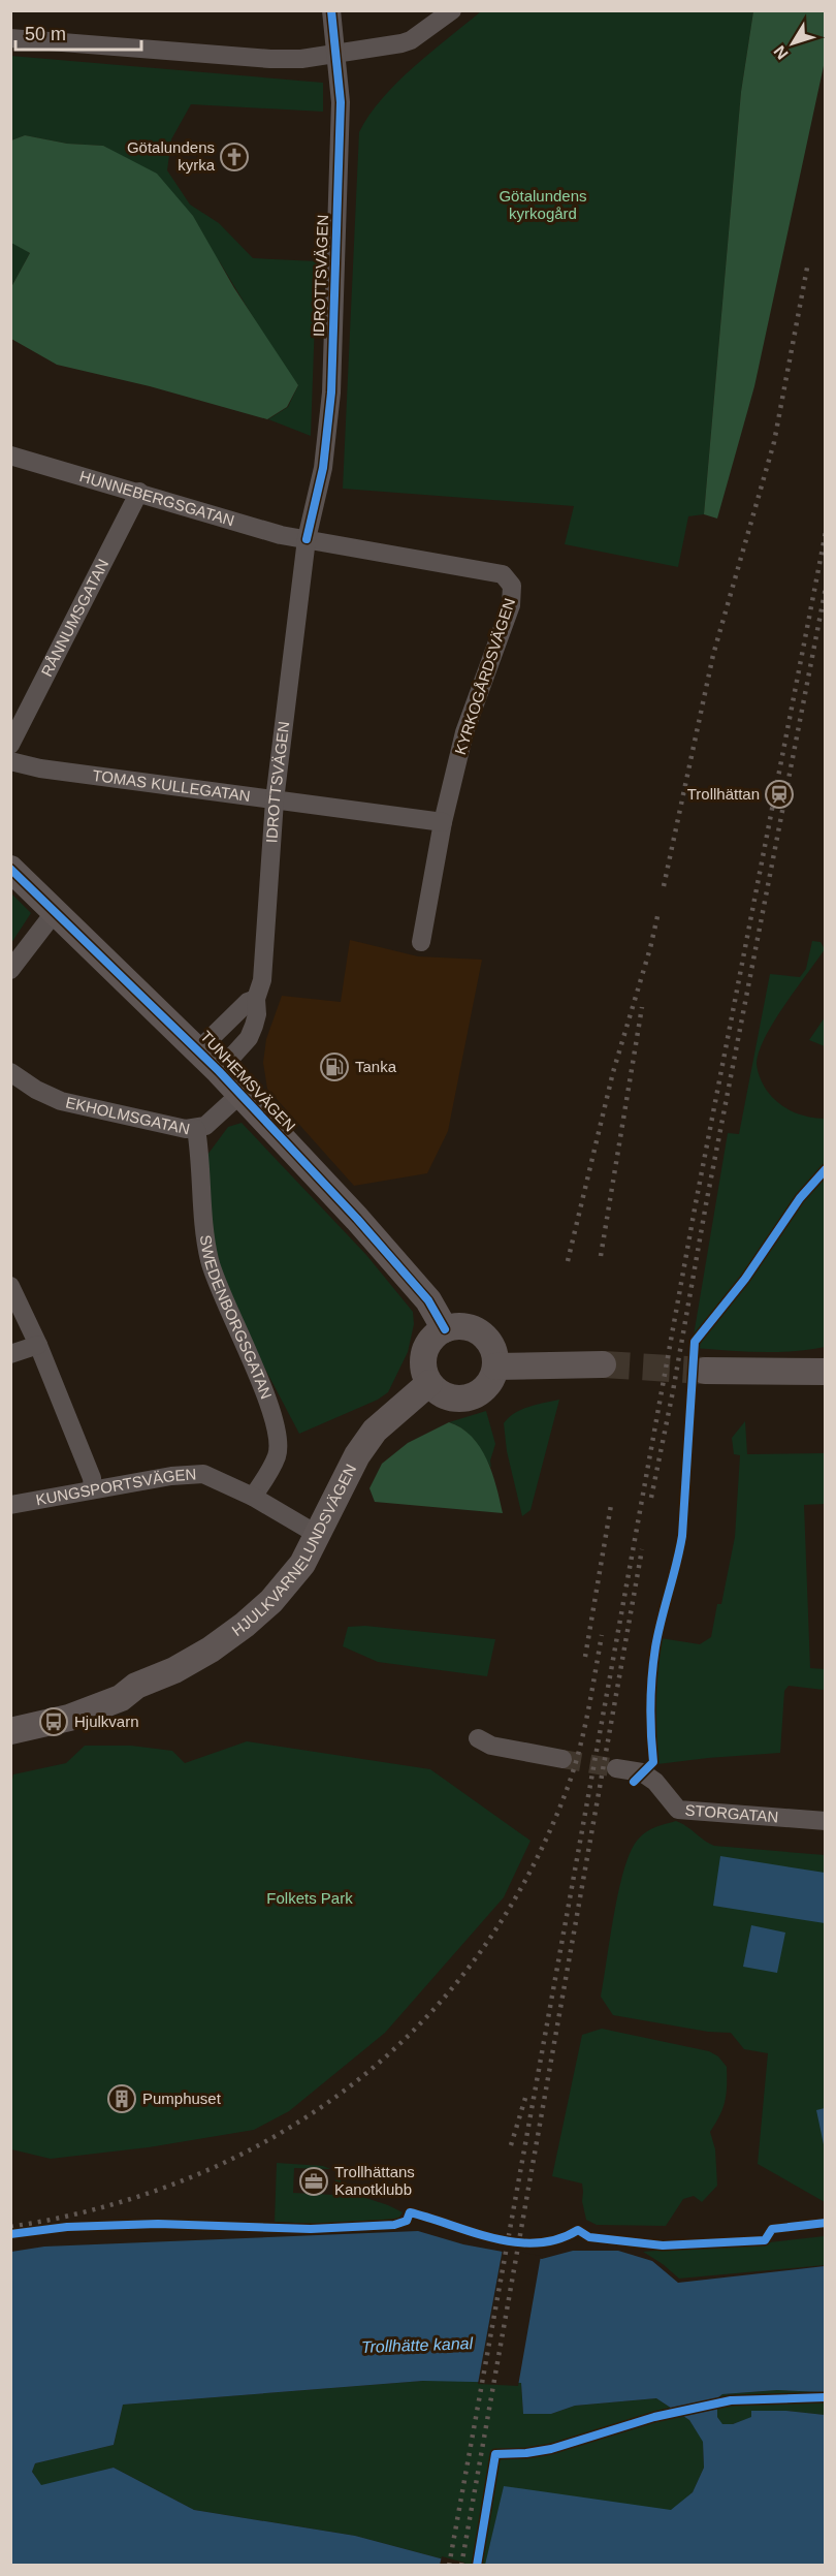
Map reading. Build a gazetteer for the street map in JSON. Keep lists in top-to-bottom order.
{
  "streets": {
    "street": [
      "IDROTTSVÄGEN",
      "HUNNEBERGSGATAN",
      "RÅNNUMSGATAN",
      "KYRKOGÅRDSVÄGEN",
      "TOMAS KULLEGATAN",
      "TUNHEMSVÄGEN",
      "EKHOLMSGATAN",
      "SWEDENBORGSGATAN",
      "KUNGSPORTSVÄGEN",
      "HJULKVARNELUNDSVÄGEN",
      "STORGATAN"
    ]
  },
  "crossings": [
    ["IDROTTSVÄGEN", "HUNNEBERGSGATAN"],
    ["IDROTTSVÄGEN", "KYRKOGÅRDSVÄGEN"],
    ["IDROTTSVÄGEN", "TOMAS KULLEGATAN"],
    ["IDROTTSVÄGEN", "TUNHEMSVÄGEN"],
    ["HUNNEBERGSGATAN", "RÅNNUMSGATAN"],
    ["HUNNEBERGSGATAN", "KYRKOGÅRDSVÄGEN"],
    ["KYRKOGÅRDSVÄGEN", "TOMAS KULLEGATAN"],
    ["TUNHEMSVÄGEN", "EKHOLMSGATAN"],
    ["TUNHEMSVÄGEN", "HJULKVARNELUNDSVÄGEN"],
    ["EKHOLMSGATAN", "SWEDENBORGSGATAN"],
    ["SWEDENBORGSGATAN", "KUNGSPORTSVÄGEN"],
    ["KUNGSPORTSVÄGEN", "HJULKVARNELUNDSVÄGEN"]
  ],
  "water": ["Trollhätte kanal"],
  "parks": ["Götalundens kyrkogård", "Folkets Park"],
  "places": {
    "church": ["Götalundens kyrka"],
    "station": ["Trollhättan"],
    "fuel station": ["Tanka"],
    "bus stop": ["Hjulkvarn"],
    "building": ["Pumphuset"],
    "office": ["Trollhättans Kanotklubb"]
  },
  "scale_bar": "50 m",
  "north": "bottom left"
}
